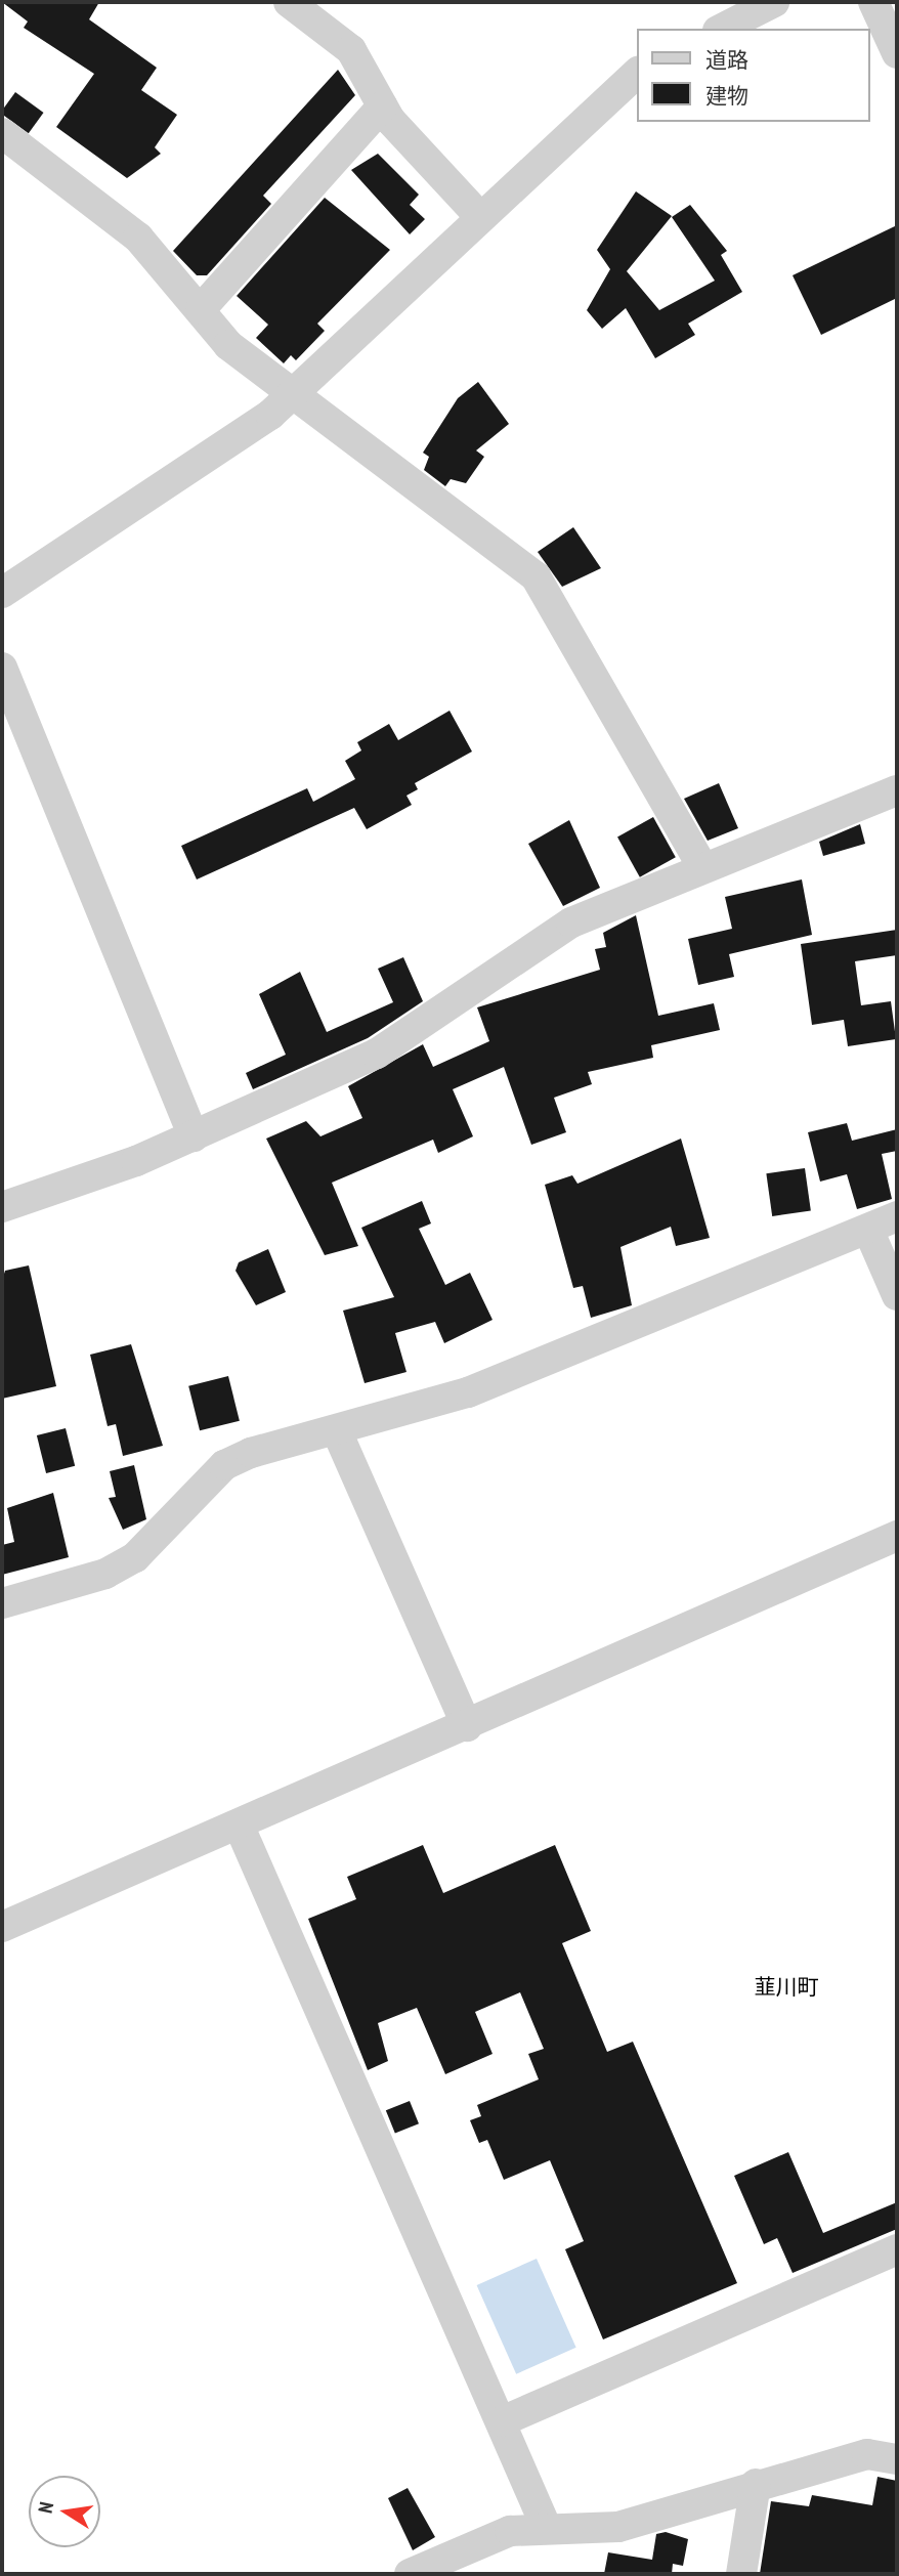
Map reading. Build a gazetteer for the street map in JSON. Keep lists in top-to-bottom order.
{
  "districts": ["韮川町"],
  "legend": ["道路", "建物"],
  "north": "left"
}
